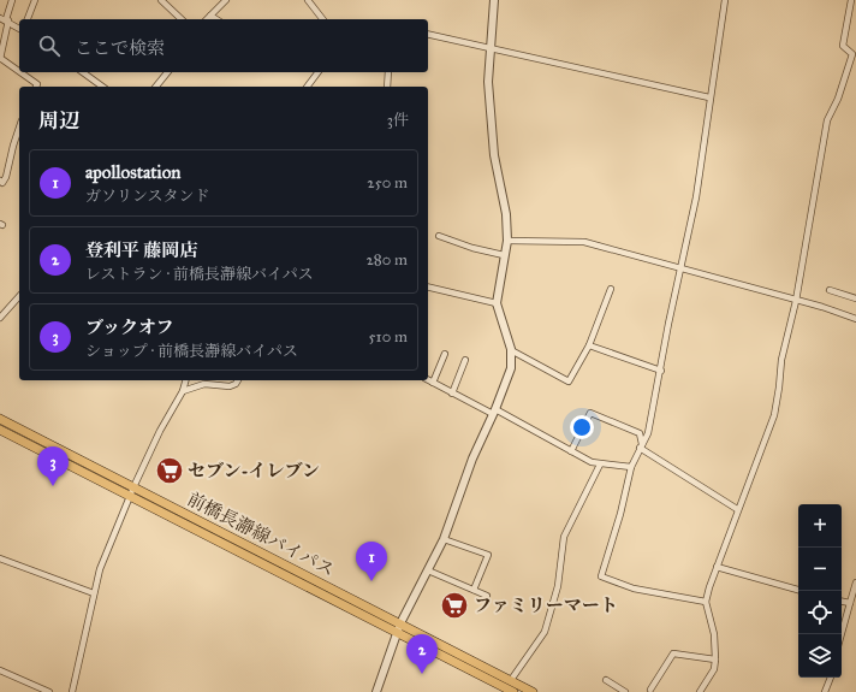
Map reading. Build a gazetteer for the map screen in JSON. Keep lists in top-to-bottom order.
{
  "streets": {
    "main road": ["前橋長瀞線バイパス"]
  },
  "places": {
    "supermarket": ["セブン-イレブン", "ファミリーマート"]
  },
  "page": {
    "search": "ここで検索",
    "heading": ["周辺", "3件"],
    "list": [
      {
        "mark": "1",
        "name": "apollostation",
        "note": "ガソリンスタンド",
        "value": "250 m"
      },
      {
        "mark": "2",
        "name": "登利平 藤岡店",
        "note": "レストラン · 前橋長瀞線バイパス",
        "value": "280 m"
      },
      {
        "mark": "3",
        "name": "ブックオフ",
        "note": "ショップ · 前橋長瀞線バイパス",
        "value": "510 m"
      }
    ],
    "pins": ["3", "1", "2"],
    "map_buttons": ["+", "−"]
  }
}
